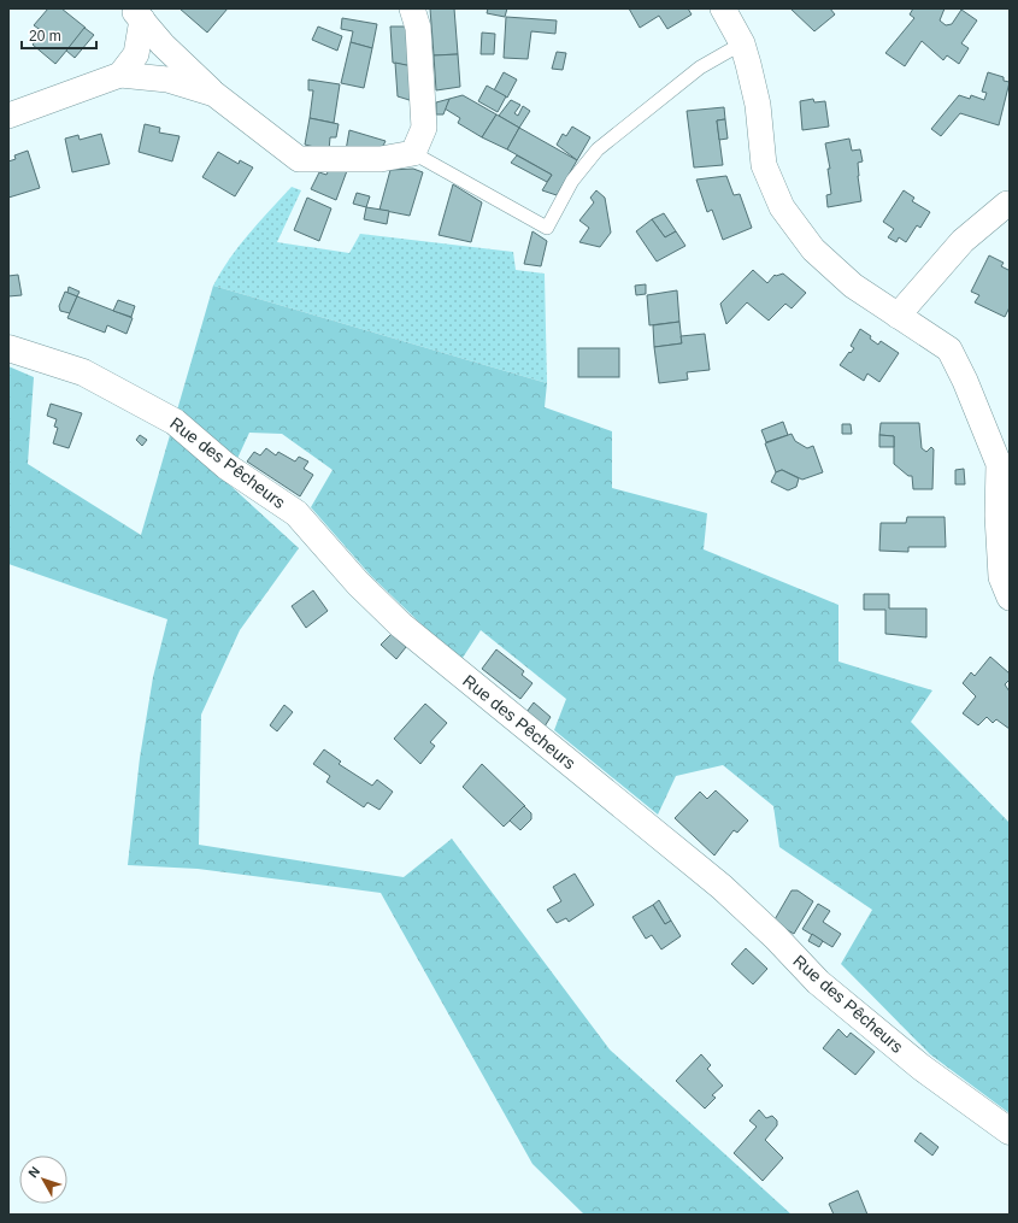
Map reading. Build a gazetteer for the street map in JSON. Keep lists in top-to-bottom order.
{
  "streets": {
    "street": ["Rue des Pêcheurs"]
  },
  "scale_bar": "20 m",
  "north": "top left"
}
